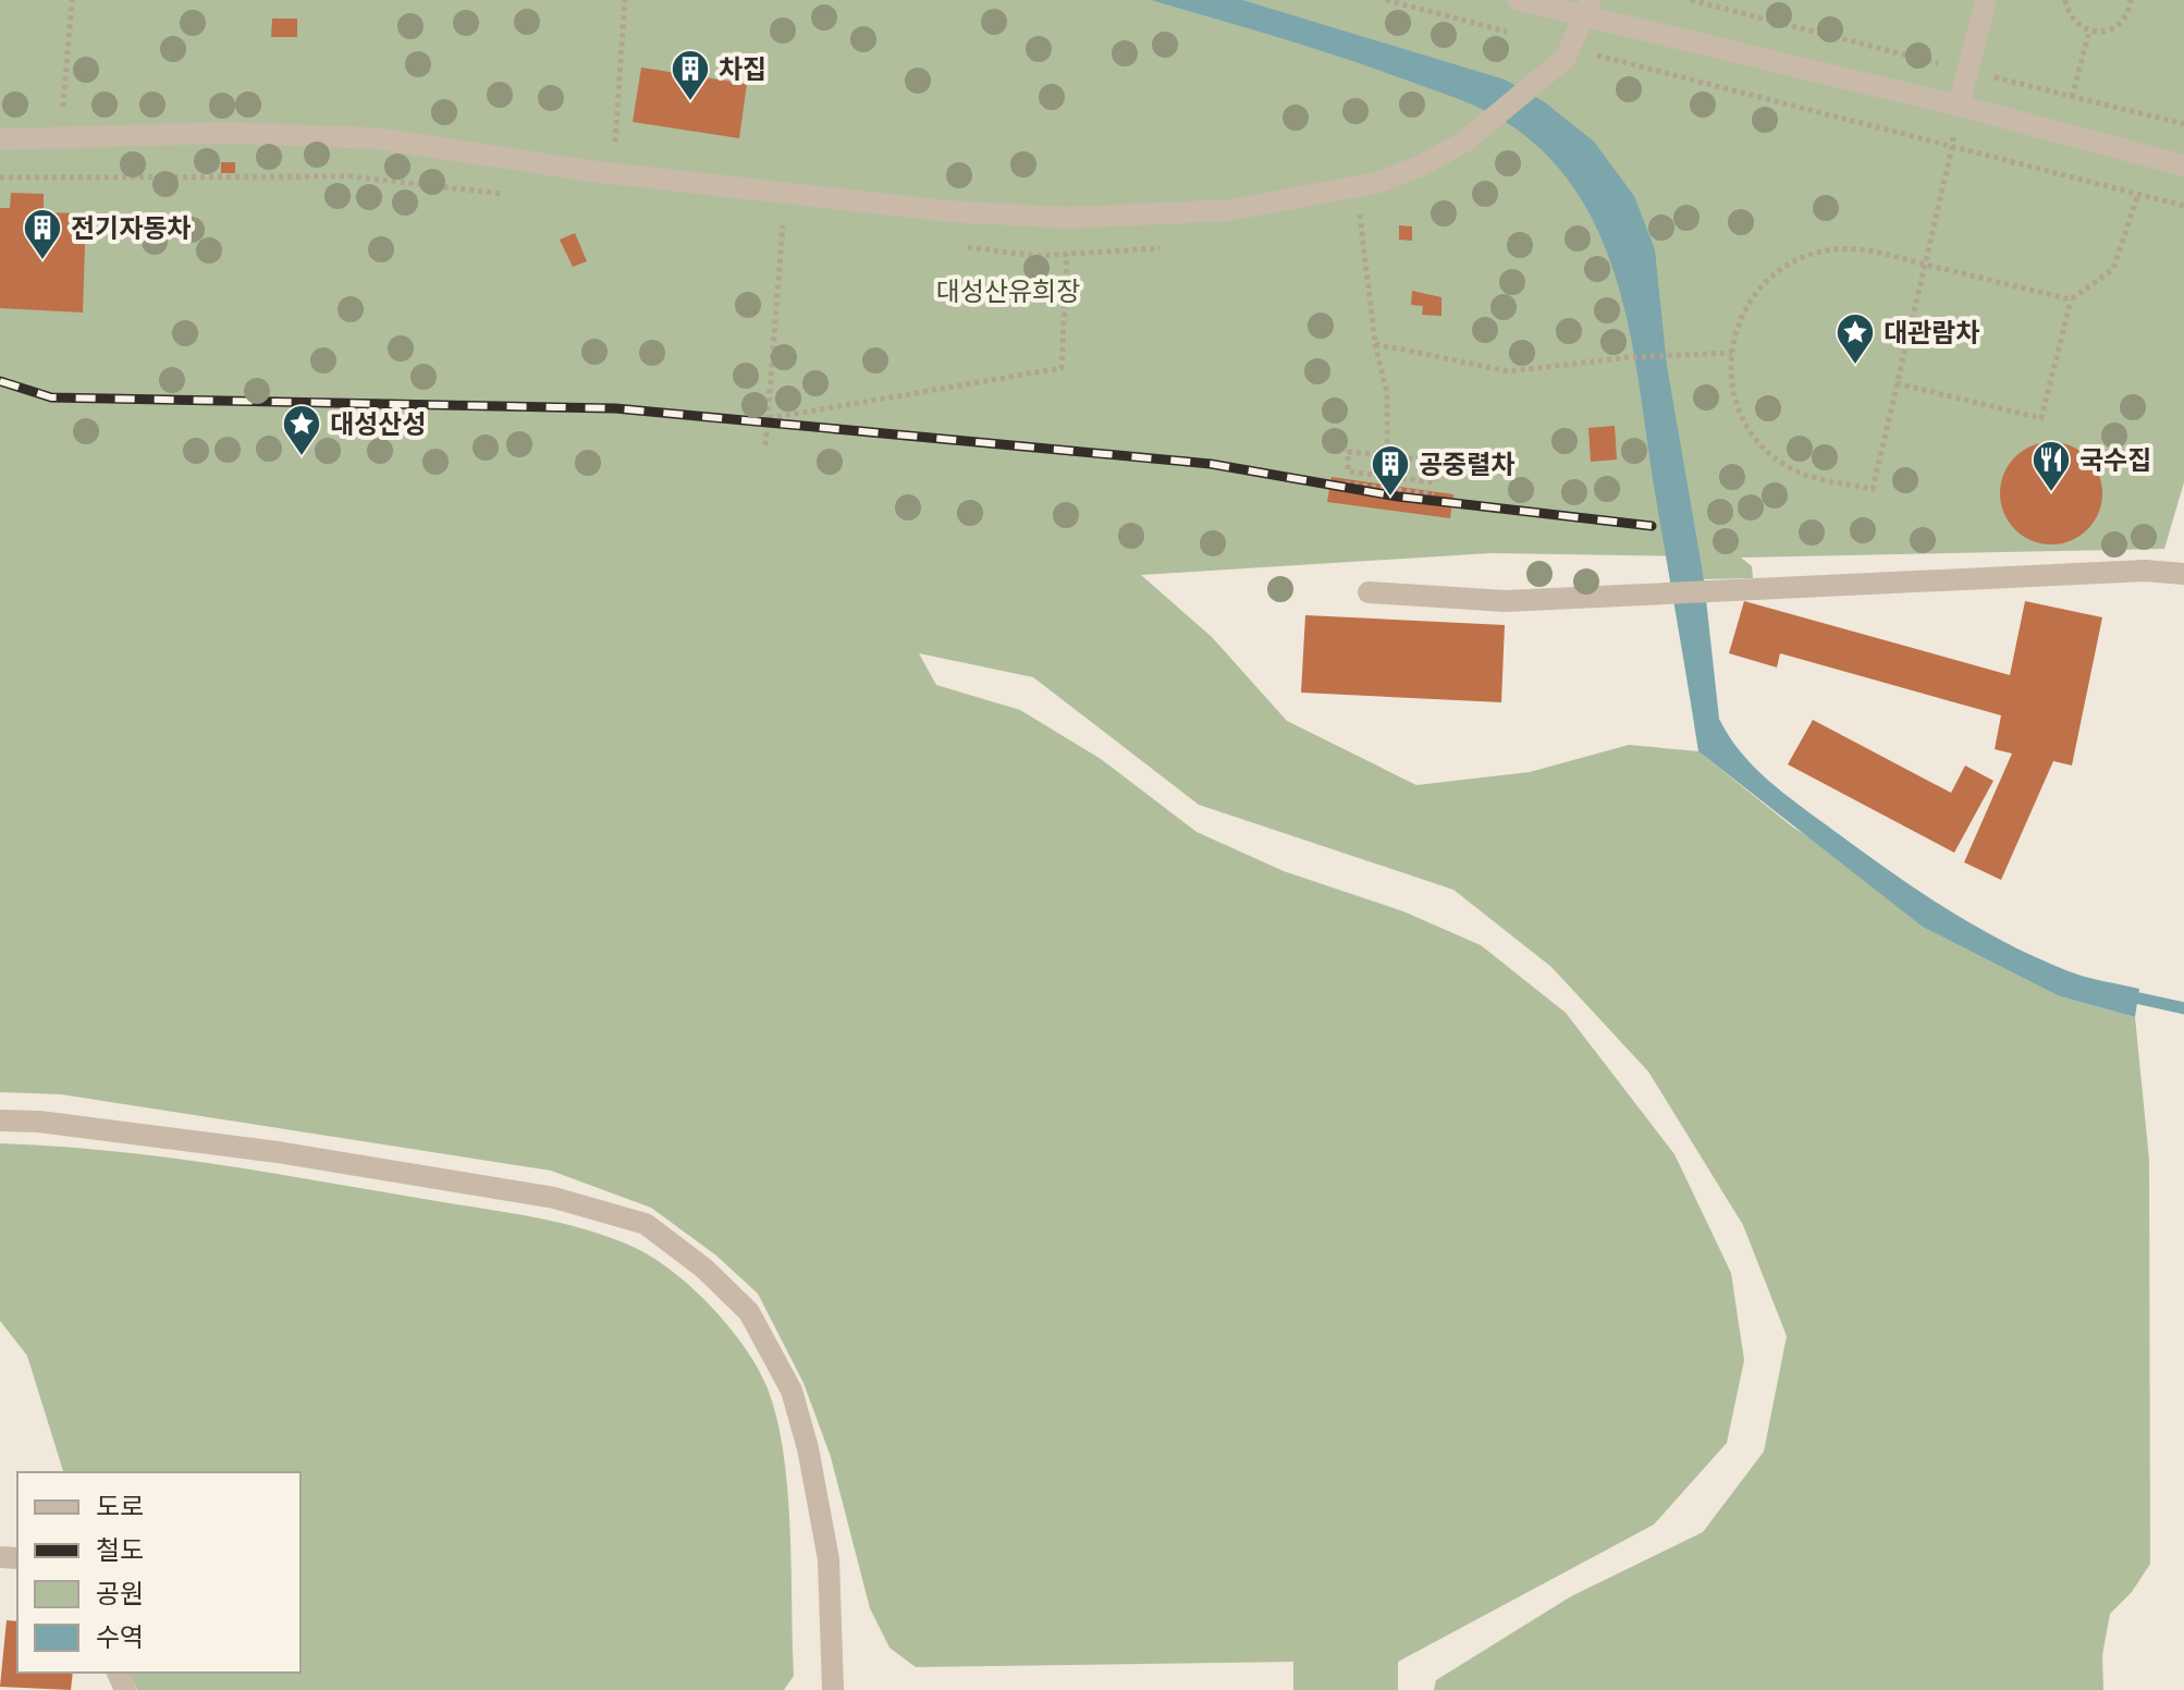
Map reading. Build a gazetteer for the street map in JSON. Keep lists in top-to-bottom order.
{
  "parks": ["대성산유희장"],
  "places": {
    "building": ["차집", "전기자동차", "공중렬차"],
    "place": ["대관람차", "대성산성"],
    "restaurant": ["국수집"]
  },
  "legend": [
    "도로",
    "철도",
    "공원",
    "수역"
  ]
}
